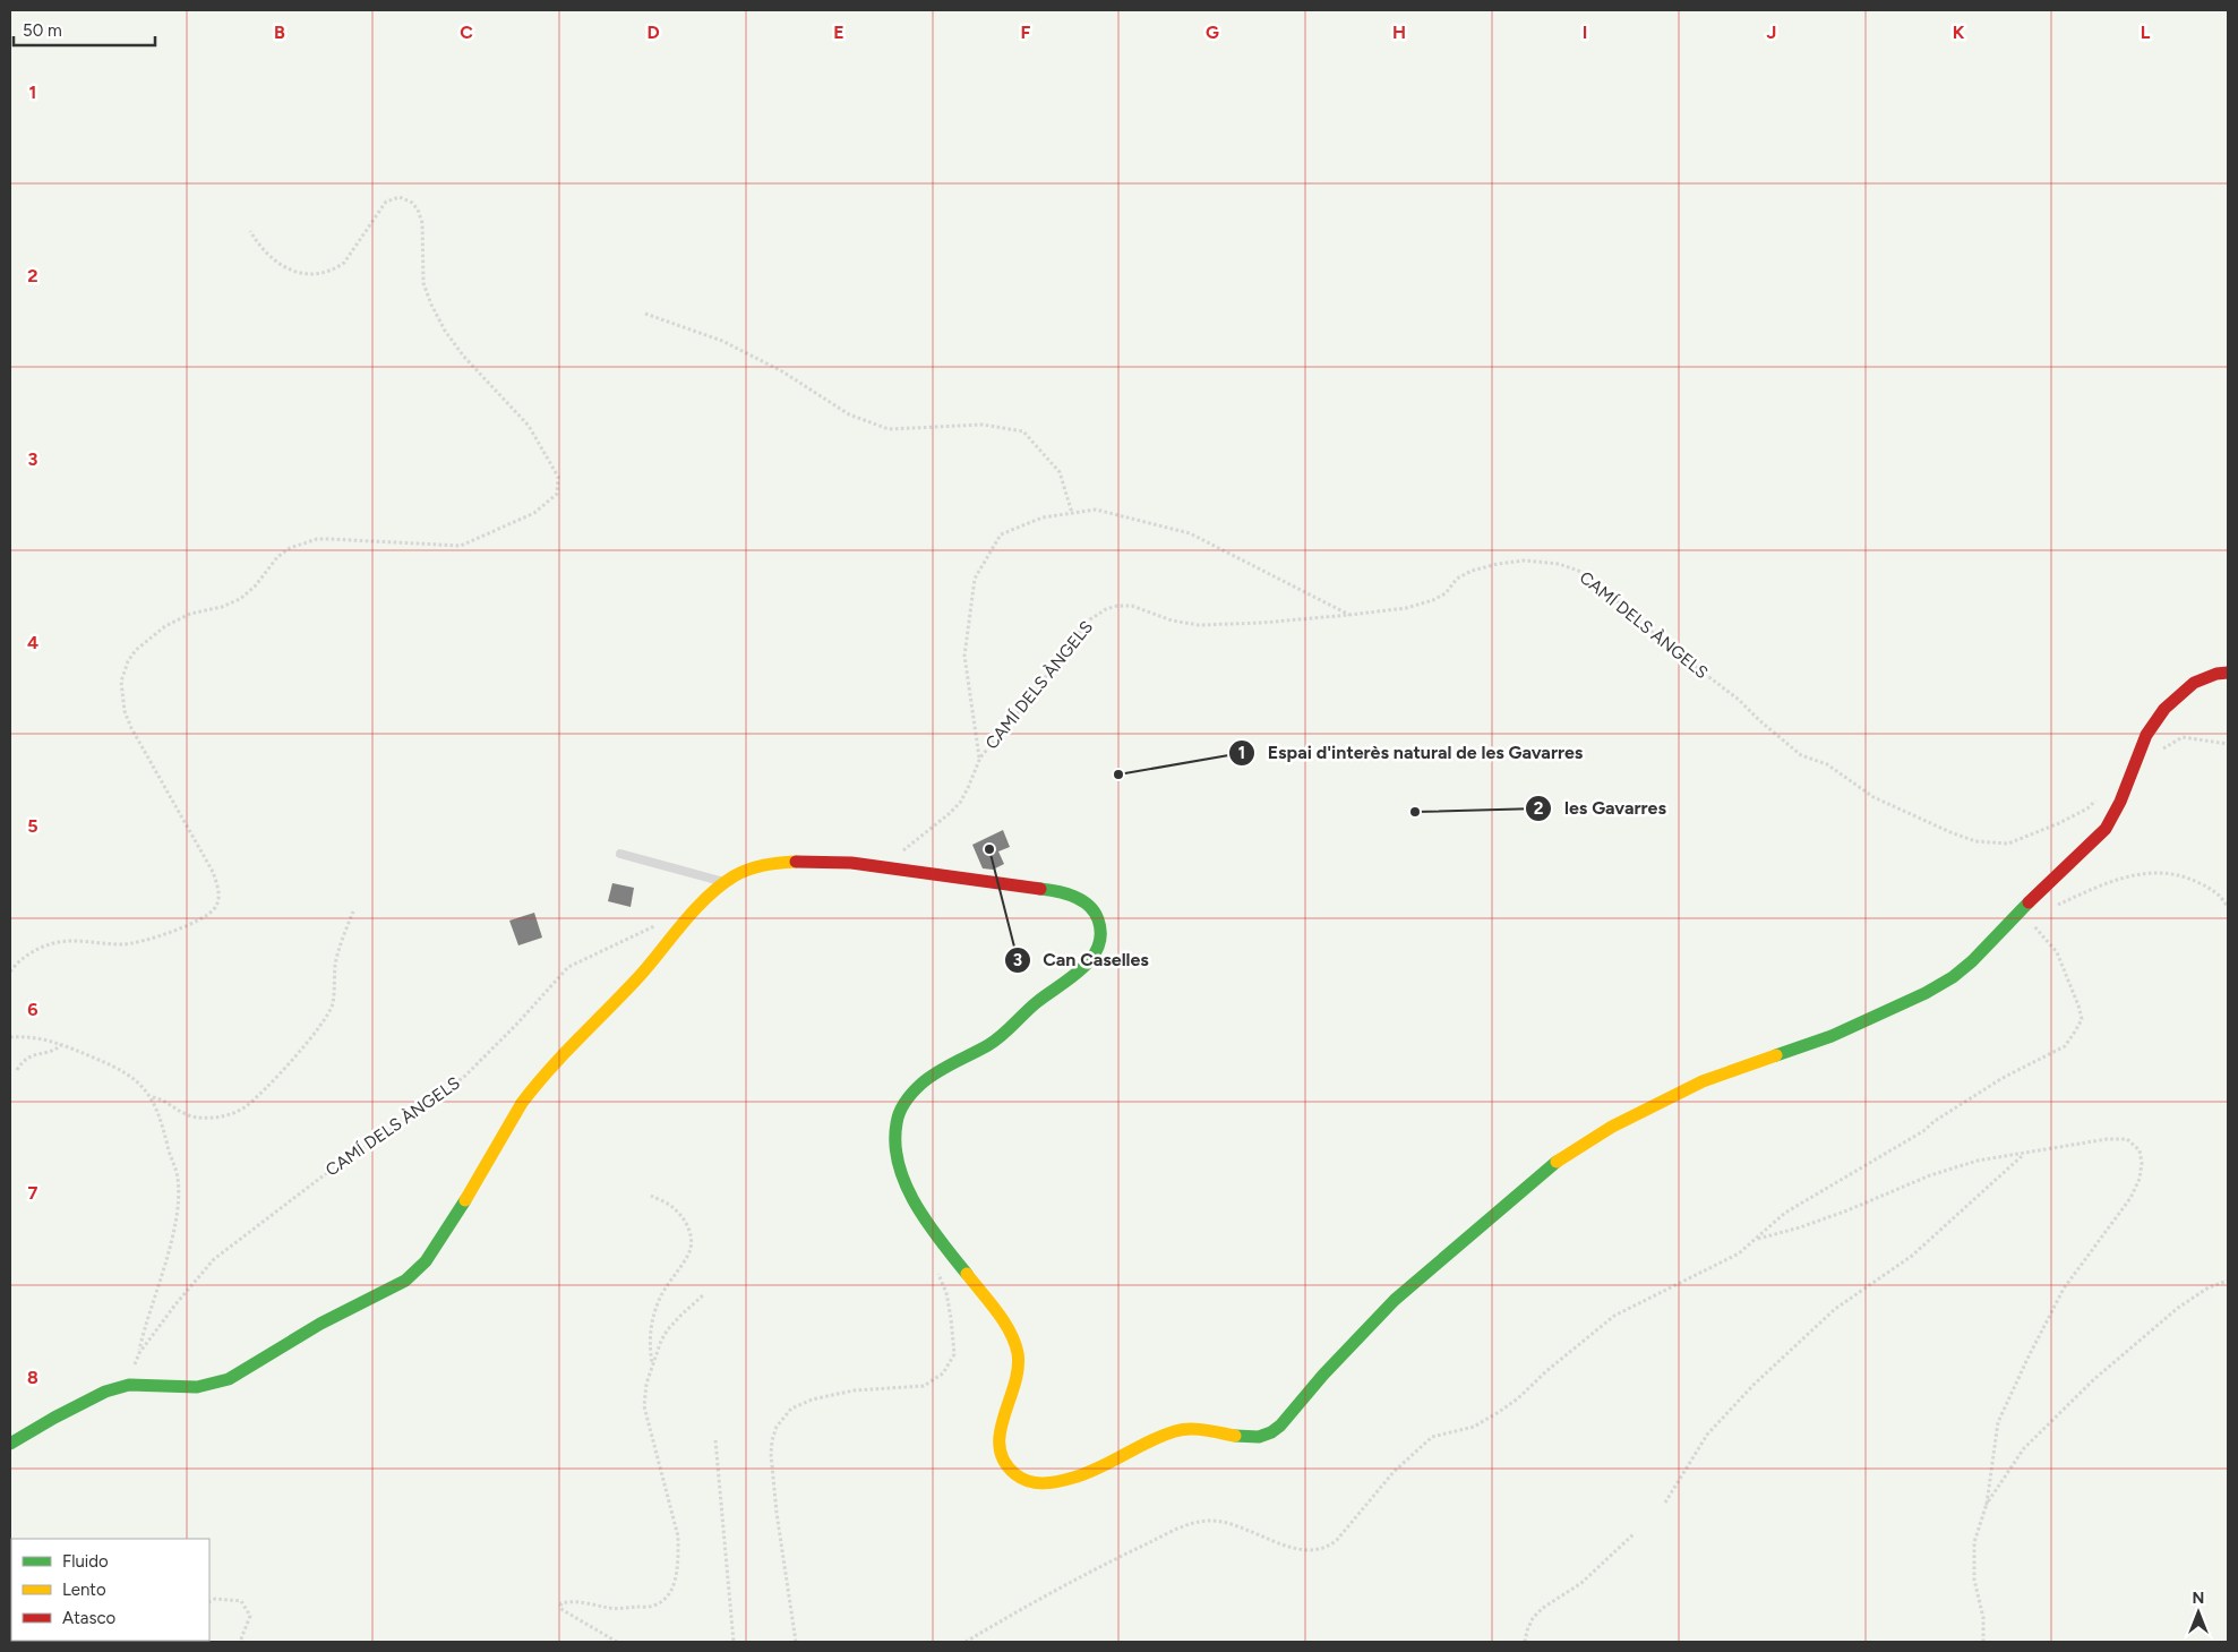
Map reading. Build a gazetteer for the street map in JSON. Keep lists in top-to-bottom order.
{
  "streets": {
    "path": ["CAMÍ DELS ÀNGELS"]
  },
  "places": ["Espai d'interès natural de les Gavarres", "les Gavarres", "Can Caselles"],
  "legend": ["Fluido", "Lento", "Atasco"],
  "scale_bar": "50 m",
  "north": "top",
  "grid": {
    "columns": [
      "B",
      "C",
      "D",
      "E",
      "F",
      "G",
      "H",
      "I",
      "J",
      "K",
      "L"
    ],
    "rows": [
      "1",
      "2",
      "3",
      "4",
      "5",
      "6",
      "7",
      "8"
    ]
  }
}
